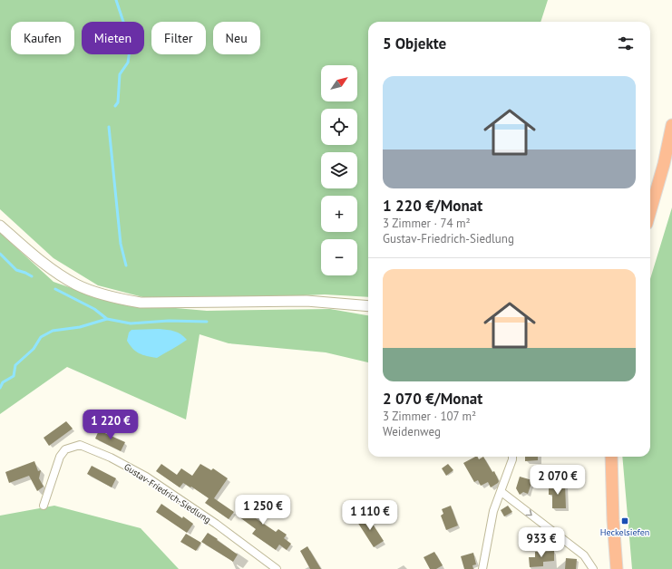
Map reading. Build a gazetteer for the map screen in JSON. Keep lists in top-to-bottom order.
{
  "streets": {
    "street": ["Gustav-Friedrich-Siedlung"]
  },
  "places": {
    "transit": ["Heckelsiefen"]
  },
  "north": "top right",
  "page": {
    "chip": [
      "Kaufen",
      "Mieten",
      "Filter",
      "Neu"
    ],
    "heading": "5 Objekte",
    "map_buttons": ["+", "−"],
    "list": [
      {
        "name": "1 220 €/Monat",
        "note": "3 Zimmer · 74 m² · Gustav-Friedrich-Siedlung"
      },
      {
        "name": "2 070 €/Monat",
        "note": "3 Zimmer · 107 m² · Weidenweg"
      }
    ],
    "price": [
      "1 220 €",
      "2 070 €",
      "1 250 €",
      "1 110 €",
      "933 €"
    ]
  }
}
